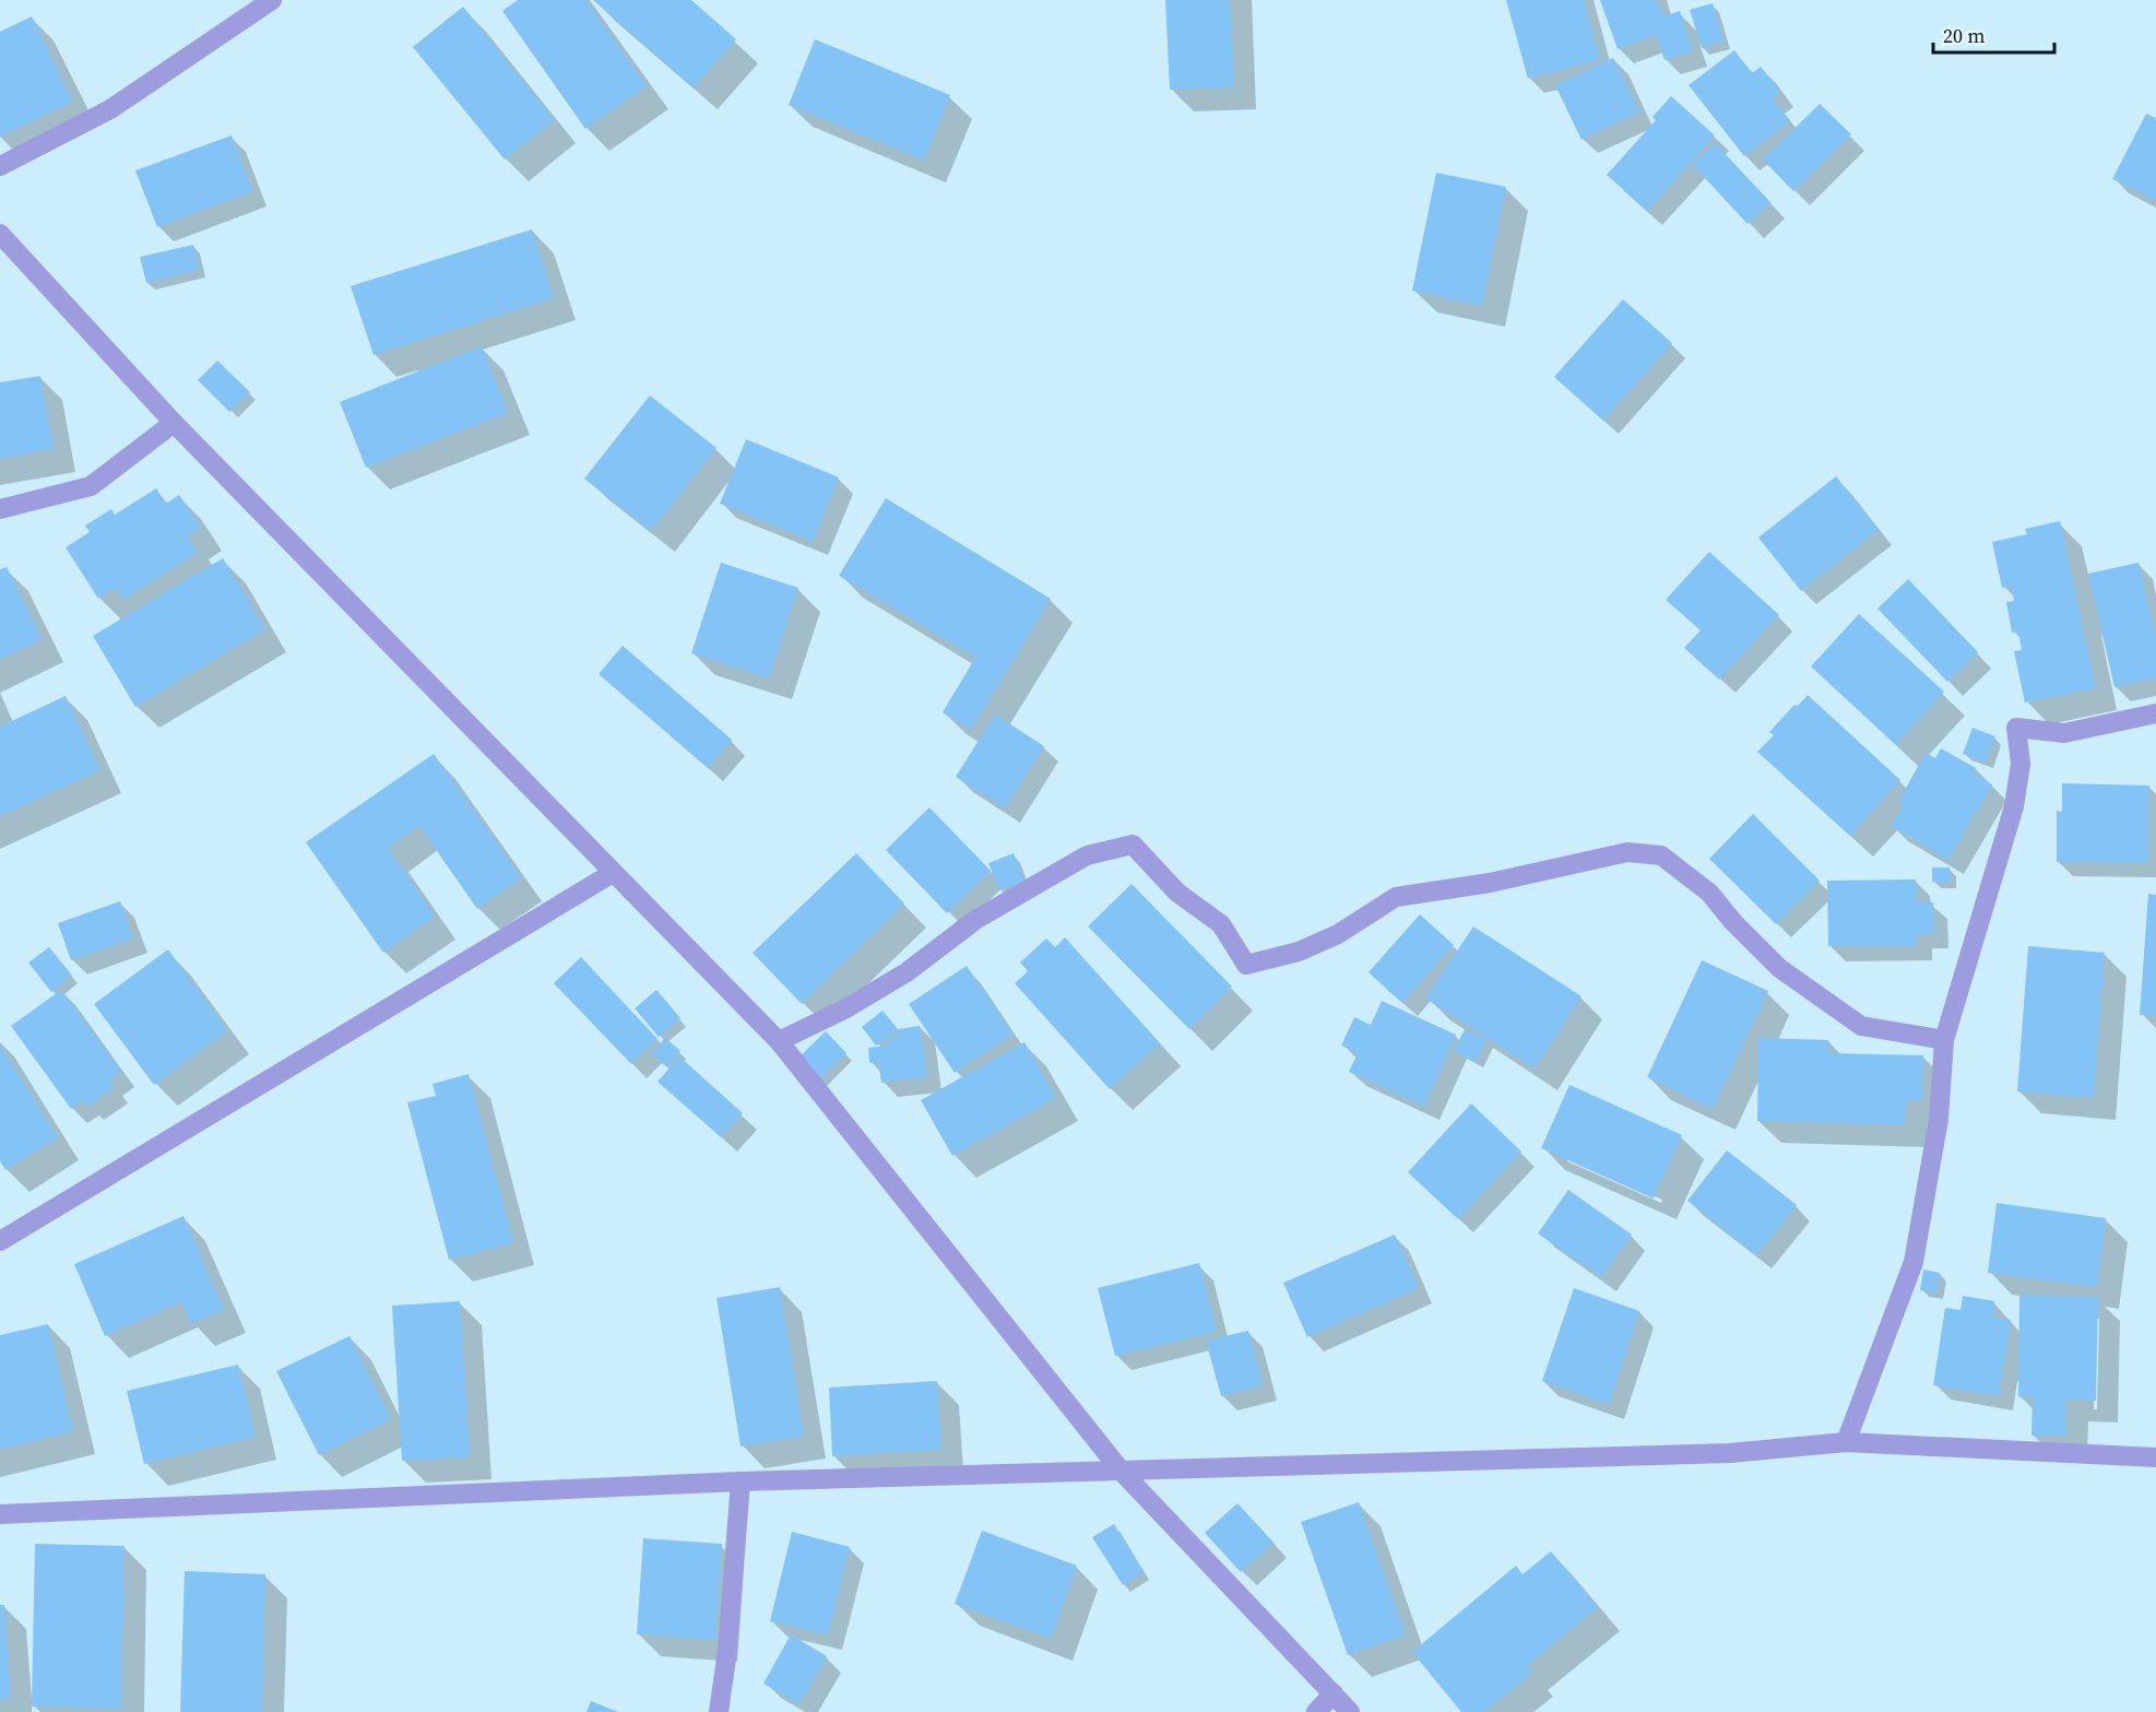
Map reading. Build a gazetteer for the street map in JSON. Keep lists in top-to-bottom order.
{
  "scale_bar": "20 m"
}
